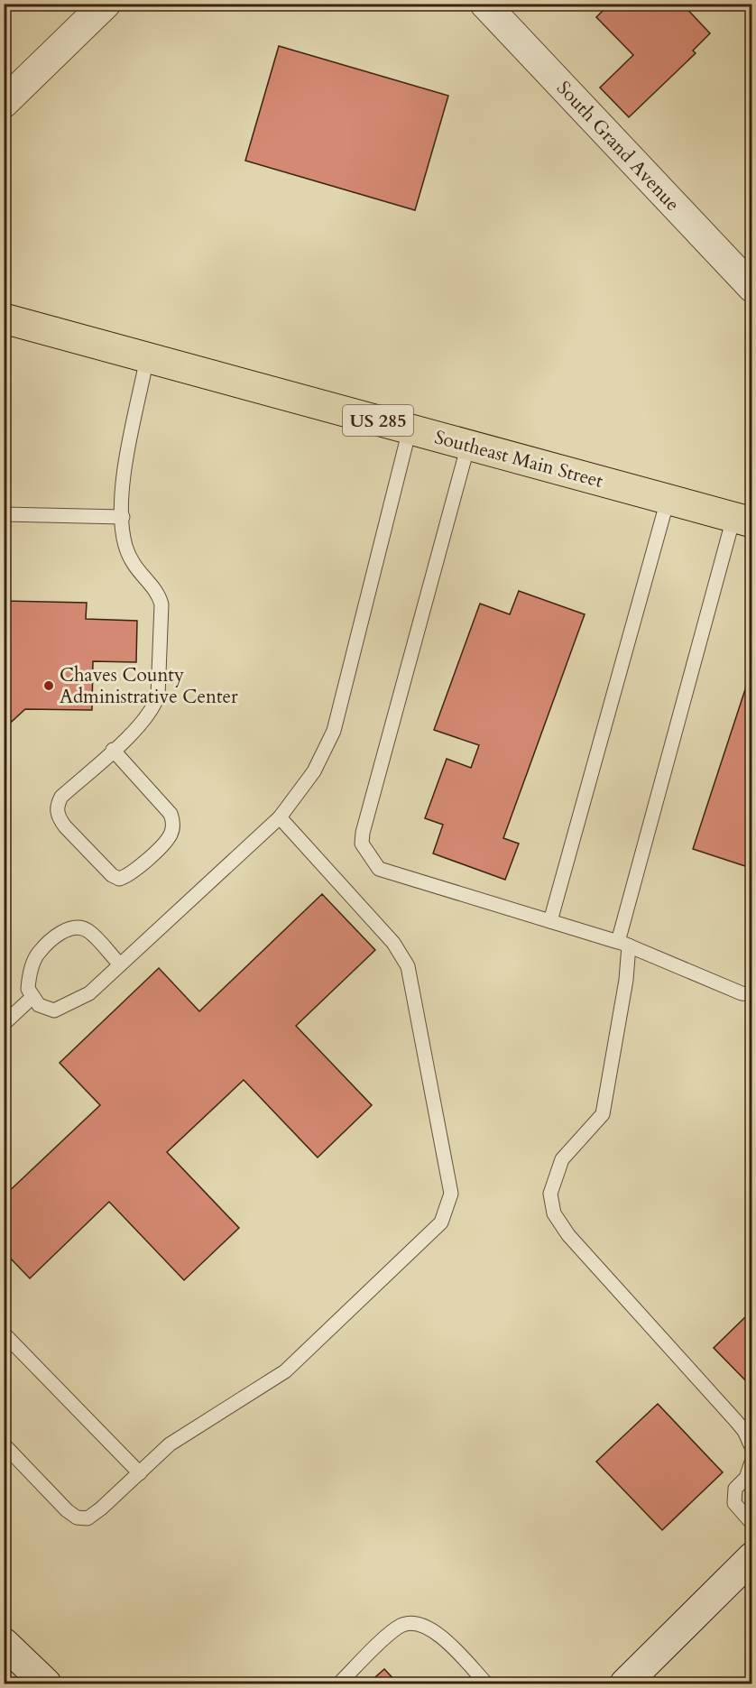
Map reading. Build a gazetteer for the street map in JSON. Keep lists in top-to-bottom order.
{
  "streets": {
    "main road": ["US 285", "Southeast Main Street"],
    "street": ["South Grand Avenue"]
  },
  "places": ["Chaves County Administrative Center"]
}
